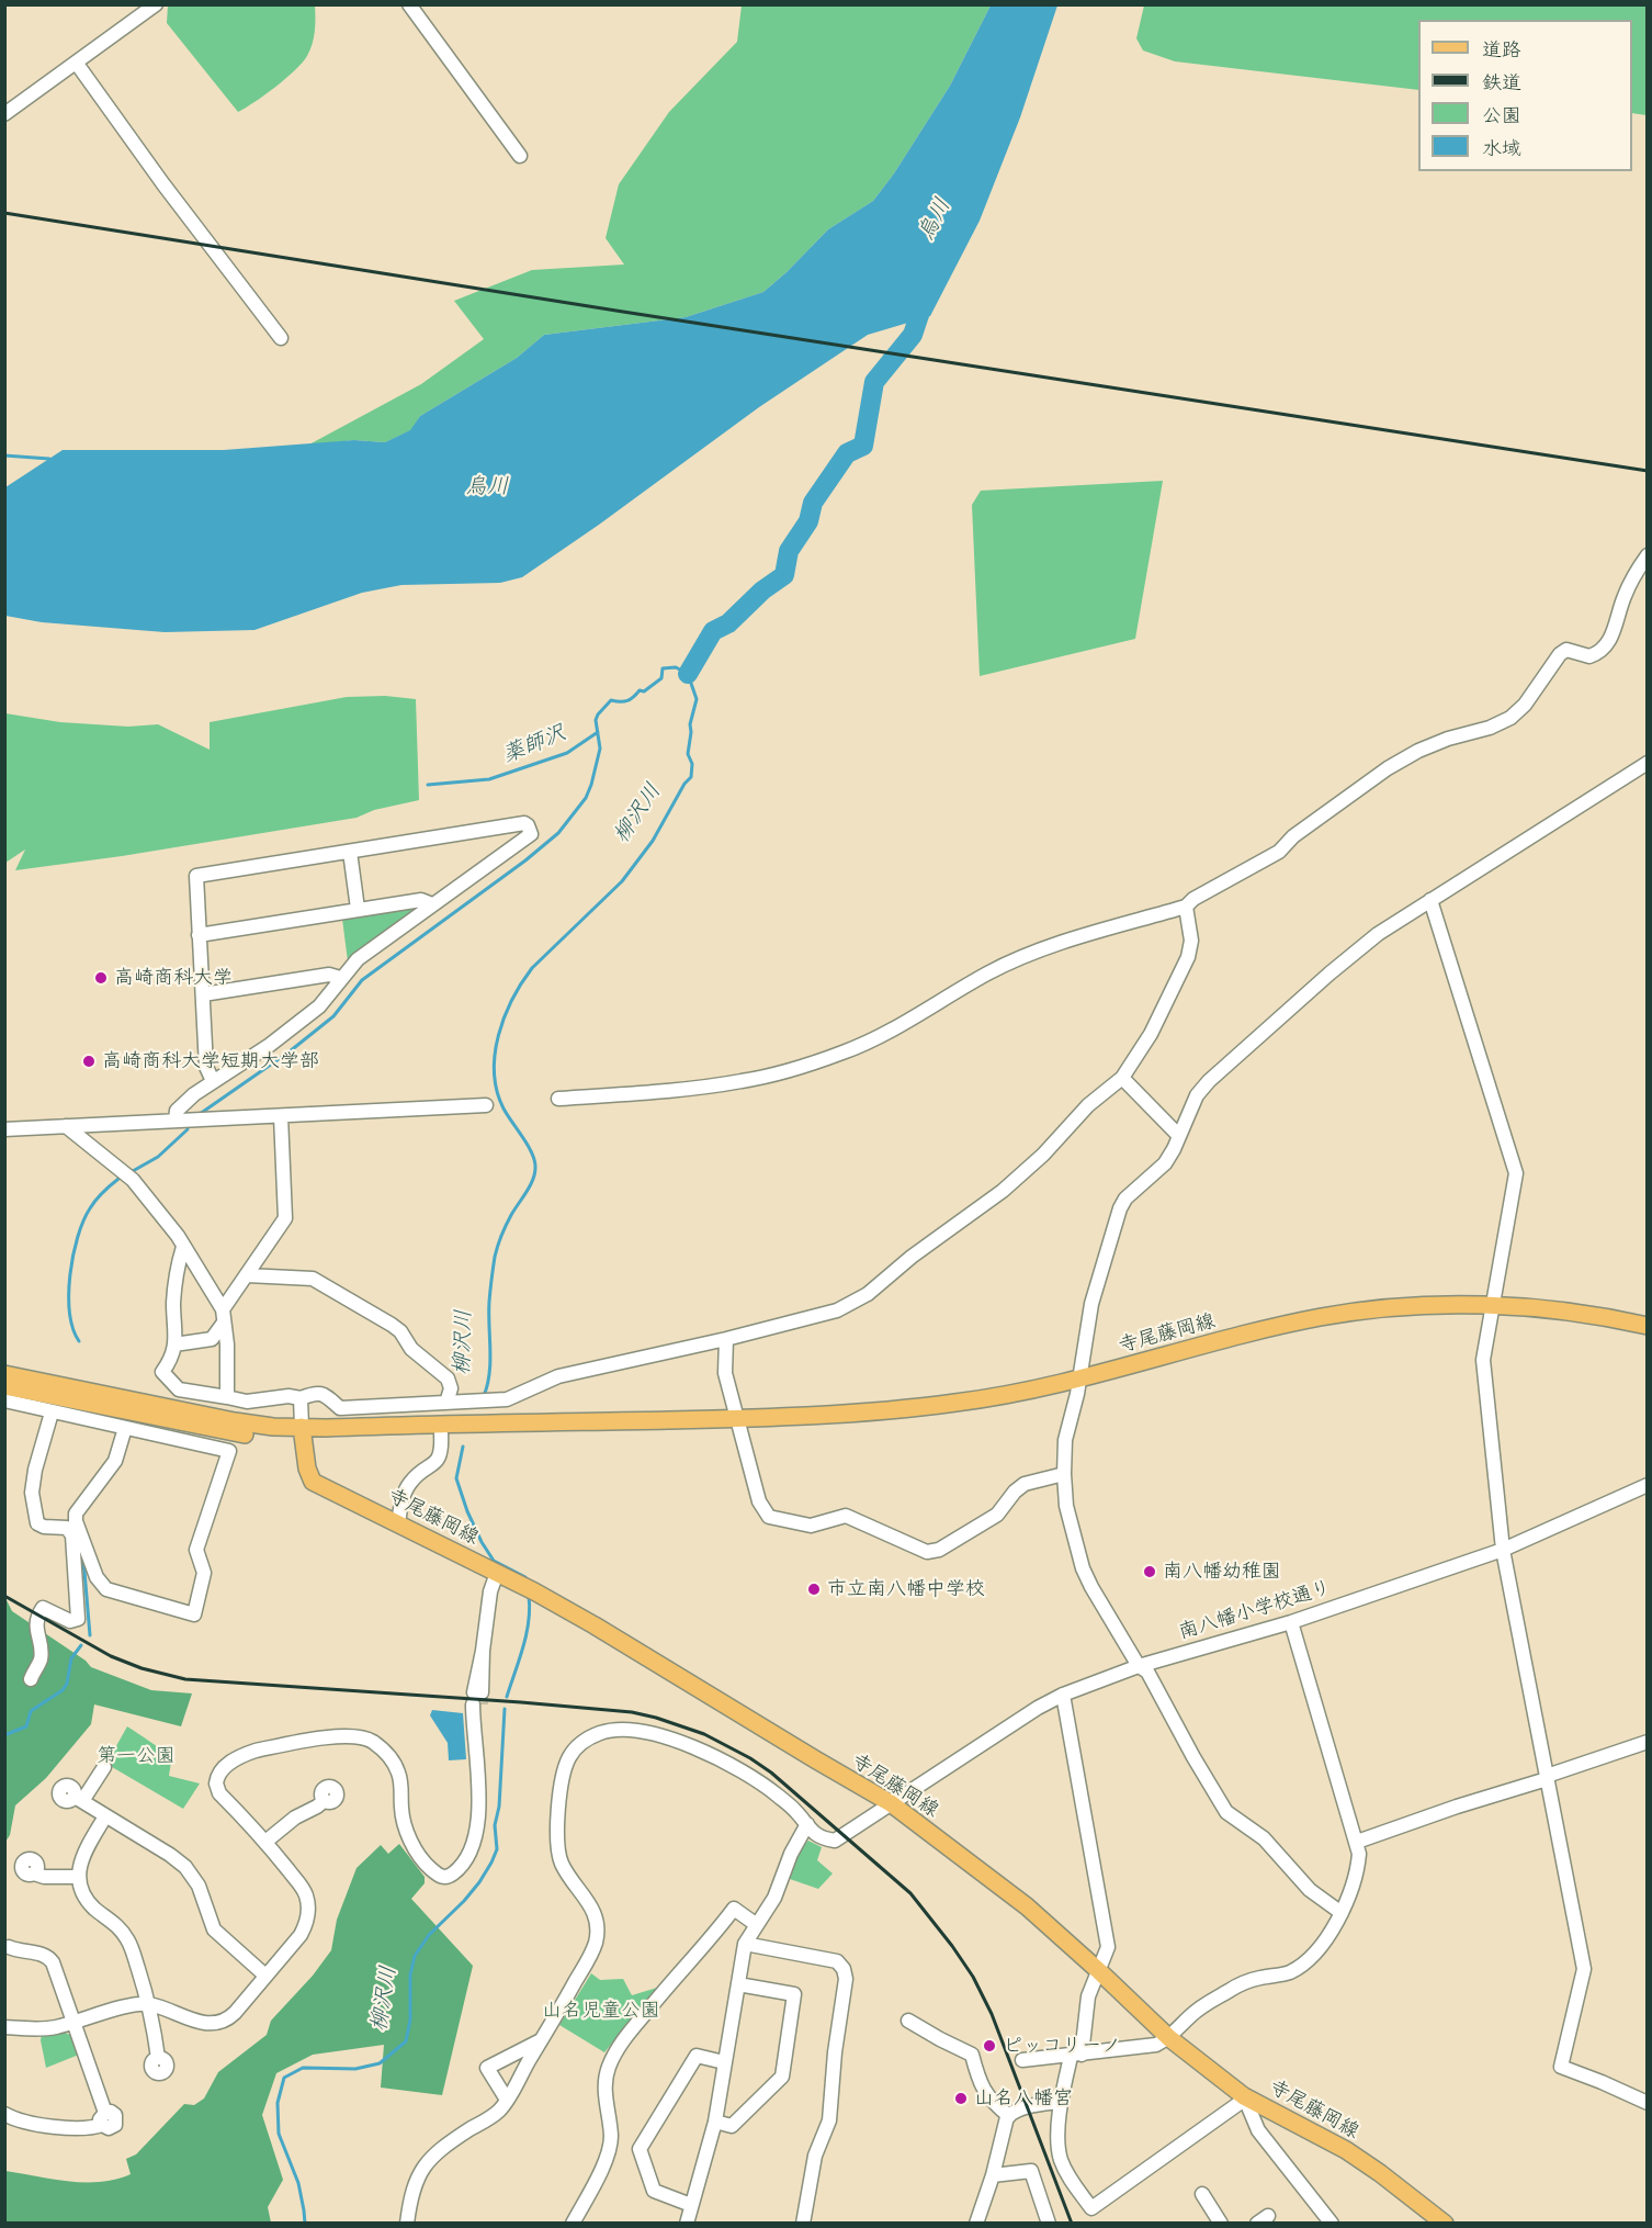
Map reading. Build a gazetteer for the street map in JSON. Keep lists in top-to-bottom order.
{
  "streets": {
    "main road": ["寺尾藤岡線"],
    "street": ["南八幡小学校通り"]
  },
  "crossings": [
    ["寺尾藤岡線", "南八幡小学校通り"]
  ],
  "water": ["烏川", "薬師沢", "柳沢川"],
  "parks": ["第一公園", "山名児童公園"],
  "places": [
    "高崎商科大学",
    "高崎商科大学短期大学部",
    "南八幡幼稚園",
    "市立南八幡中学校",
    "ピッコリーノ",
    "山名八幡宮"
  ],
  "legend": [
    "道路",
    "鉄道",
    "公園",
    "水域"
  ]
}
